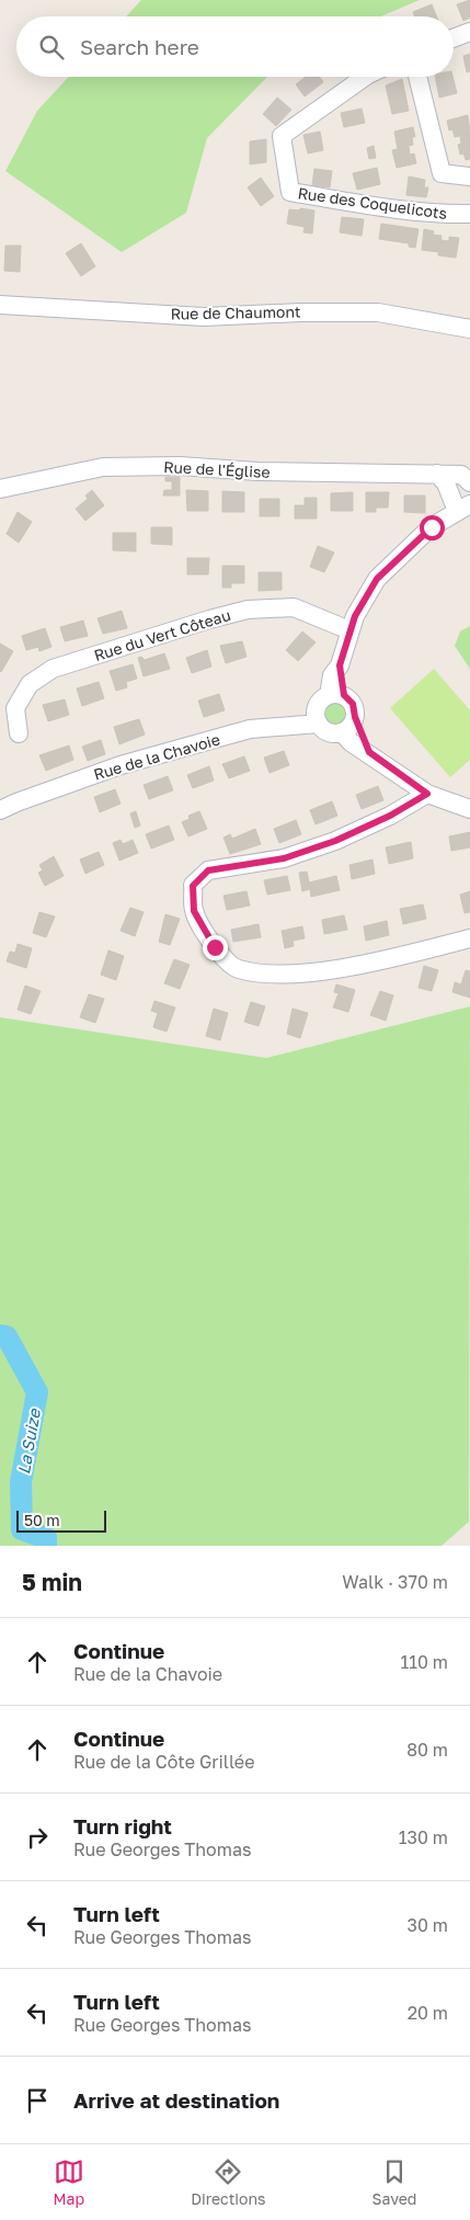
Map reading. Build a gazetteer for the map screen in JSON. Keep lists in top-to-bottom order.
{
  "streets": {
    "street": [
      "Rue des Coquelicots",
      "Rue de Chaumont",
      "Rue de l'Église",
      "Rue du Vert Côteau",
      "Rue de la Chavoie"
    ]
  },
  "water": ["La Suize"],
  "scale_bar": "50 m",
  "page": {
    "search": "Search here",
    "scale": "50 m",
    "heading": ["5 min", "Walk · 370 m"],
    "list": [
      ["Continue", "Rue de la Chavoie", "110 m"],
      ["Continue", "Rue de la Côte Grillée", "80 m"],
      ["Turn right", "Rue Georges Thomas", "130 m"],
      ["Turn left", "Rue Georges Thomas", "30 m"],
      ["Turn left", "Rue Georges Thomas", "20 m"],
      "Arrive at destination"
    ],
    "nav": ["Map", "Directions", "Saved"]
  }
}
